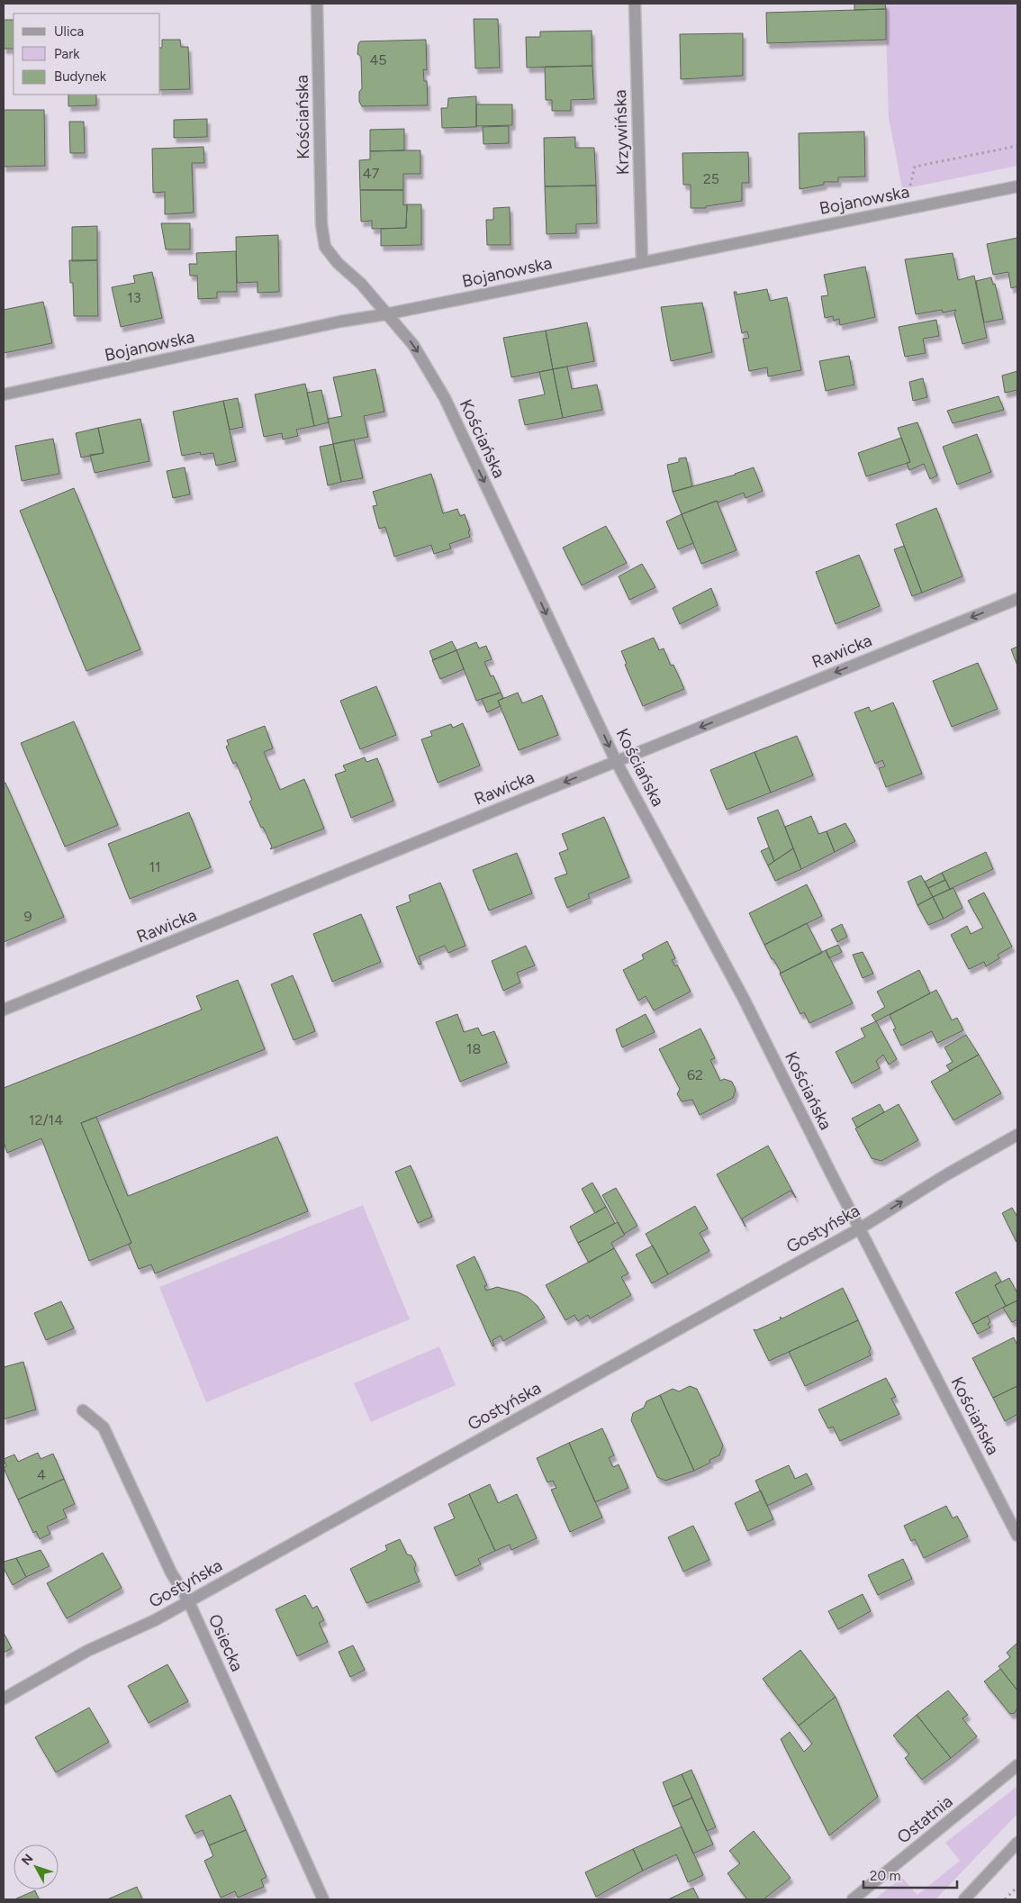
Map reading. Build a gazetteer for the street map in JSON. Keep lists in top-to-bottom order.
{
  "streets": {
    "street": [
      "Kościańska",
      "Krzywińska",
      "Bojanowska",
      "Rawicka",
      "Gostyńska",
      "Osiecka",
      "Ostatnia"
    ]
  },
  "crossings": [
    ["Kościańska", "Bojanowska"],
    ["Kościańska", "Rawicka"],
    ["Kościańska", "Gostyńska"],
    ["Krzywińska", "Bojanowska"],
    ["Gostyńska", "Osiecka"]
  ],
  "one_way": ["Rawicka"],
  "house_numbers": [
    "45",
    "47",
    "25",
    "13",
    "11",
    "9",
    "18",
    "62",
    "12/14",
    "4"
  ],
  "legend": ["Ulica", "Park", "Budynek"],
  "scale_bar": "20 m",
  "north": "top left"
}
